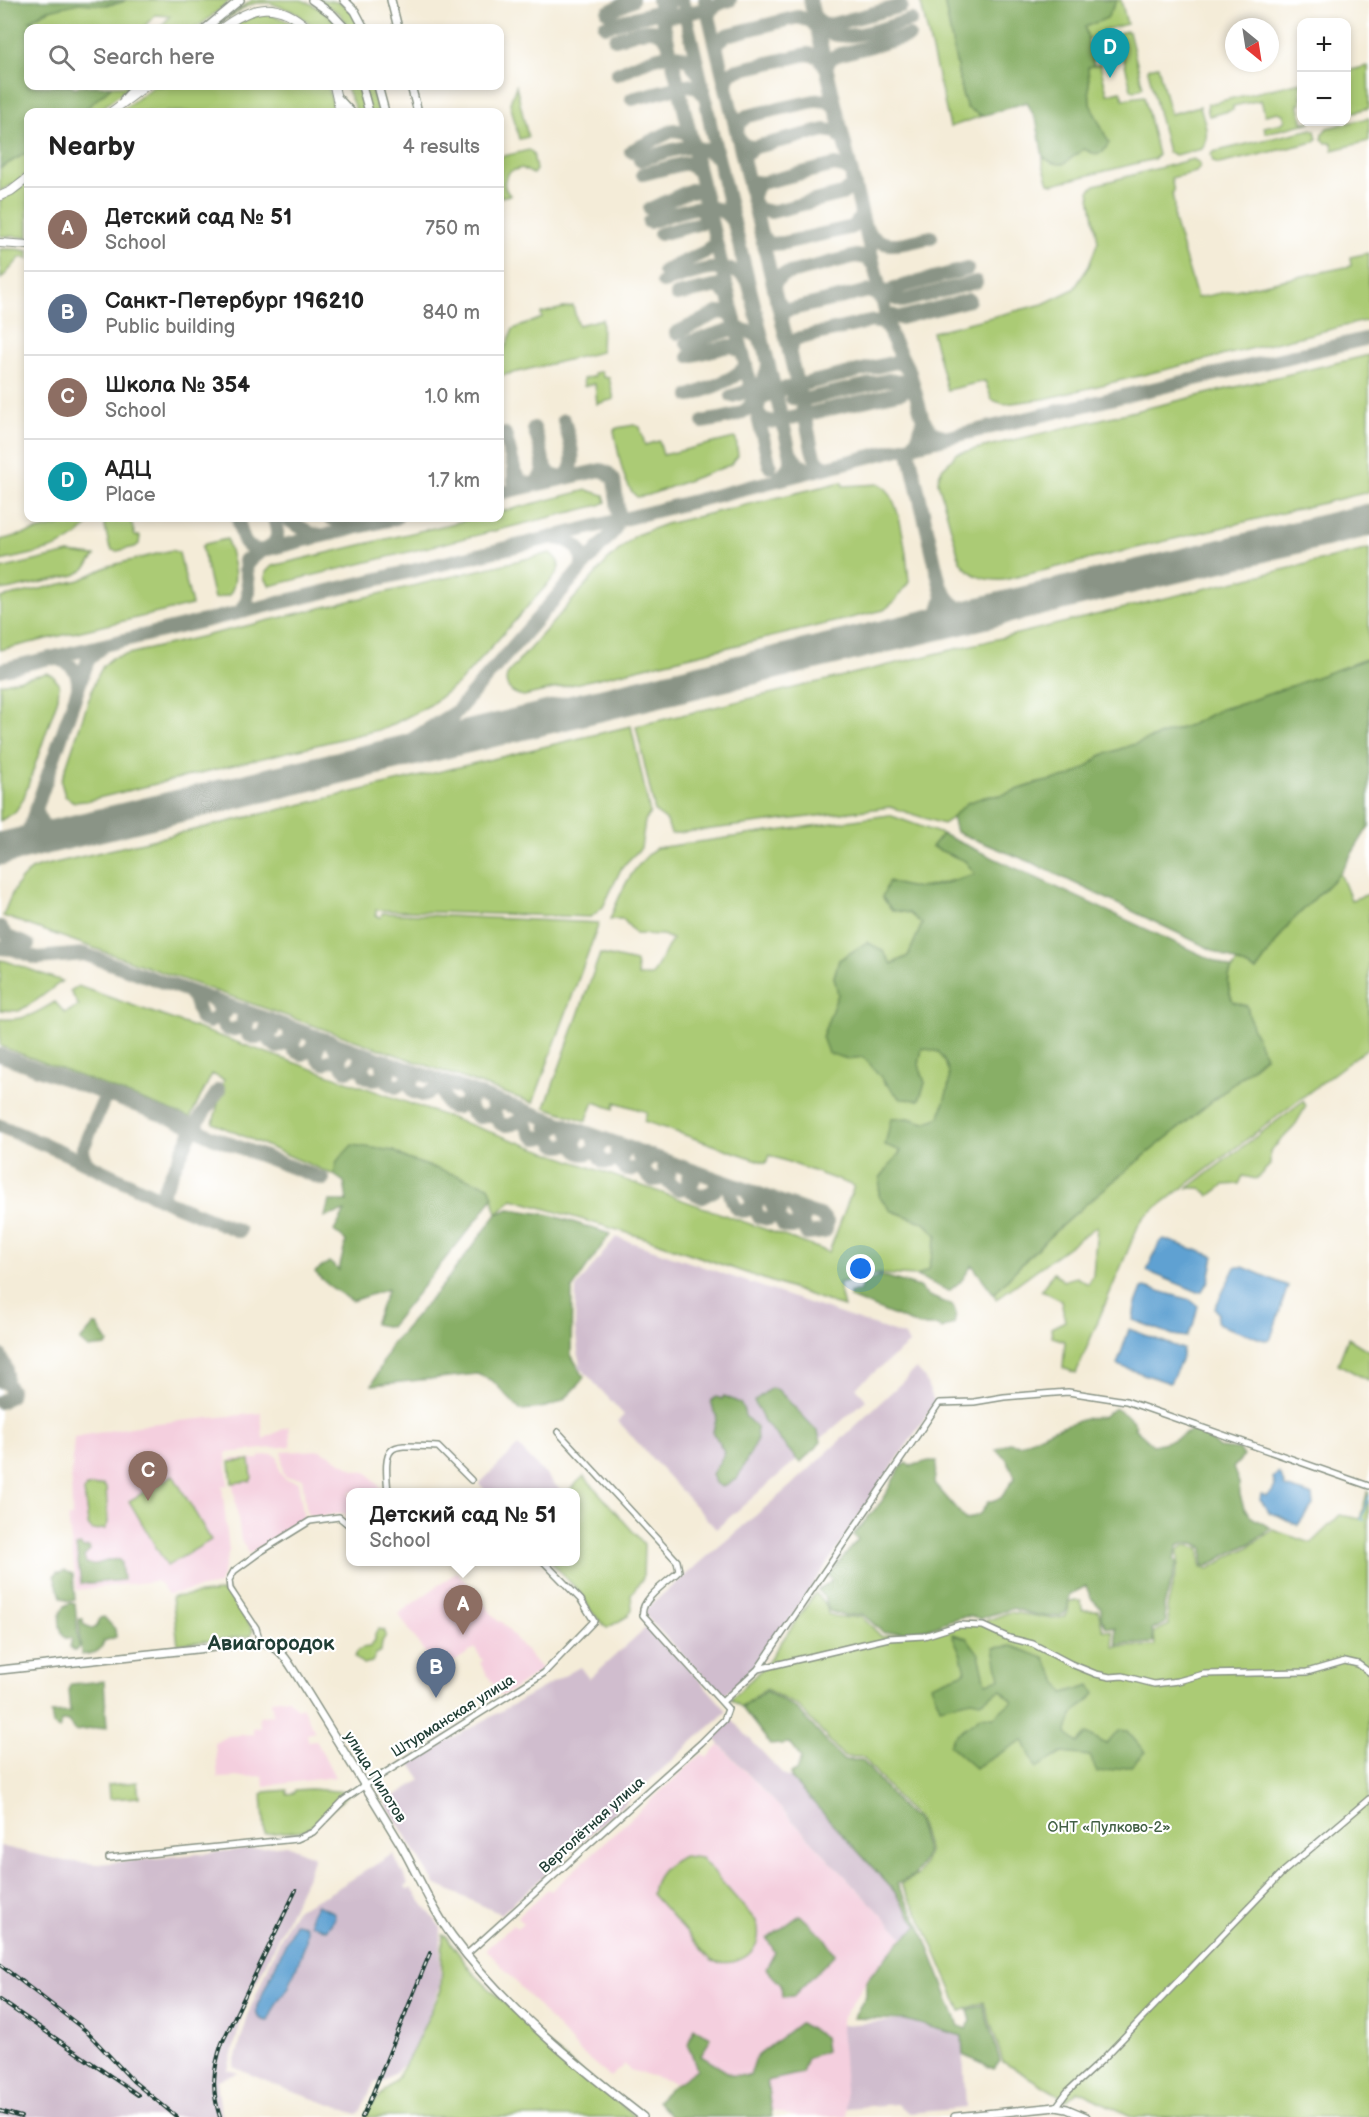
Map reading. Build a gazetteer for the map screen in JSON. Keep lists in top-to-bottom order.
{
  "streets": {
    "street": ["Штурманская улица", "улица Пилотов", "Вертолётная улица"]
  },
  "crossings": [
    ["Штурманская улица", "улица Пилотов"],
    ["улица Пилотов", "Вертолётная улица"]
  ],
  "districts": ["Авиагородок"],
  "parks": ["ОНТ «Пулково-2»"],
  "north": "bottom right",
  "page": {
    "map_buttons": ["+", "−"],
    "search": "Search here",
    "pins": [
      "D",
      "C",
      "A",
      "B"
    ],
    "heading": ["Nearby", "4 results"],
    "list": [
      {
        "mark": "A",
        "name": "Детский сад № 51",
        "note": "School",
        "value": "750 m"
      },
      {
        "mark": "B",
        "name": "Санкт-Петербург 196210",
        "note": "Public building",
        "value": "840 m"
      },
      {
        "mark": "C",
        "name": "Школа № 354",
        "note": "School",
        "value": "1.0 km"
      },
      {
        "mark": "D",
        "name": "АДЦ",
        "note": "Place",
        "value": "1.7 km"
      }
    ],
    "popup": ["Детский сад № 51", "School"]
  }
}
